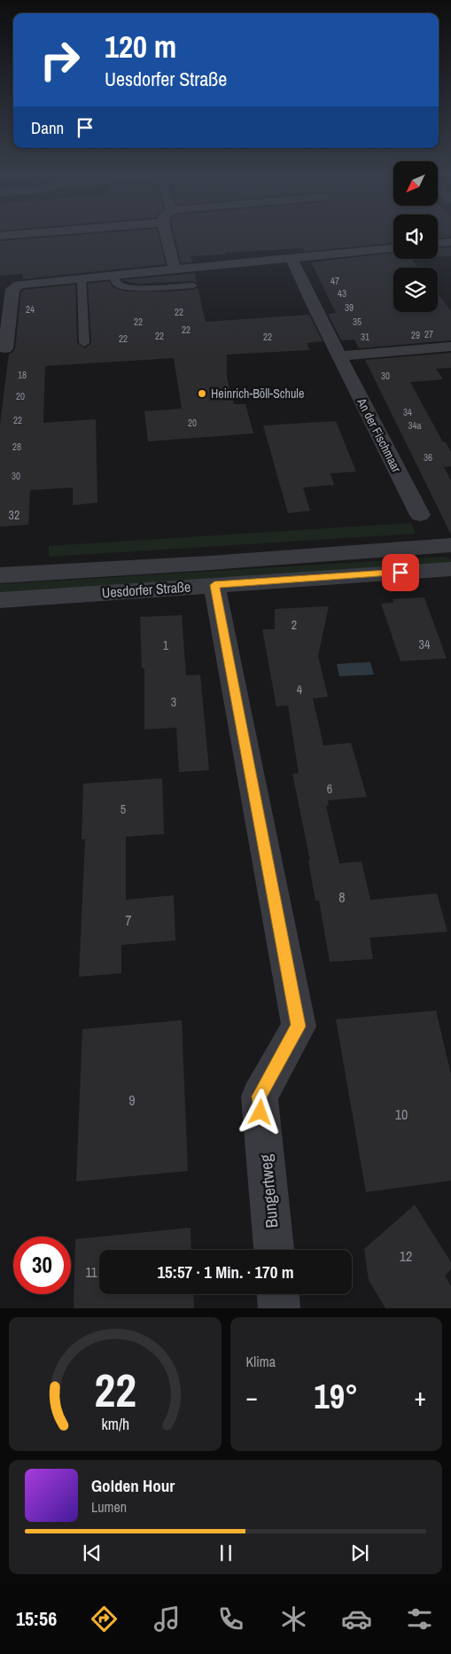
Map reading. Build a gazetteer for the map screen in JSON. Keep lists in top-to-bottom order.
{
  "streets": {
    "street": ["An der Fischmaar", "Uesdorfer Straße", "Bungertweg"]
  },
  "crossings": [
    ["Uesdorfer Straße", "Bungertweg"]
  ],
  "places": ["Heinrich-Böll-Schule"],
  "house_numbers": [
    "47",
    "43",
    "39",
    "24",
    "22",
    "22",
    "35",
    "22",
    "27",
    "29",
    "22",
    "22",
    "31",
    "22",
    "18",
    "30",
    "20",
    "34",
    "22",
    "20",
    "34a",
    "28",
    "36",
    "30",
    "32",
    "2",
    "34",
    "1",
    "4",
    "3",
    "6",
    "5",
    "8",
    "7",
    "9",
    "10",
    "12",
    "11"
  ],
  "north": "bottom left",
  "page": {
    "turn": ["120 m", "Uesdorfer Straße"],
    "then": "Dann",
    "limit": "30",
    "trip": "15:57 · 1 Min. · 170 m",
    "tile": "Klima",
    "heat": ["−", "19°", "+"],
    "song": ["Golden Hour", "Lumen"],
    "tabs": "15:56",
    "gauge": ["22", "km/h"]
  }
}
